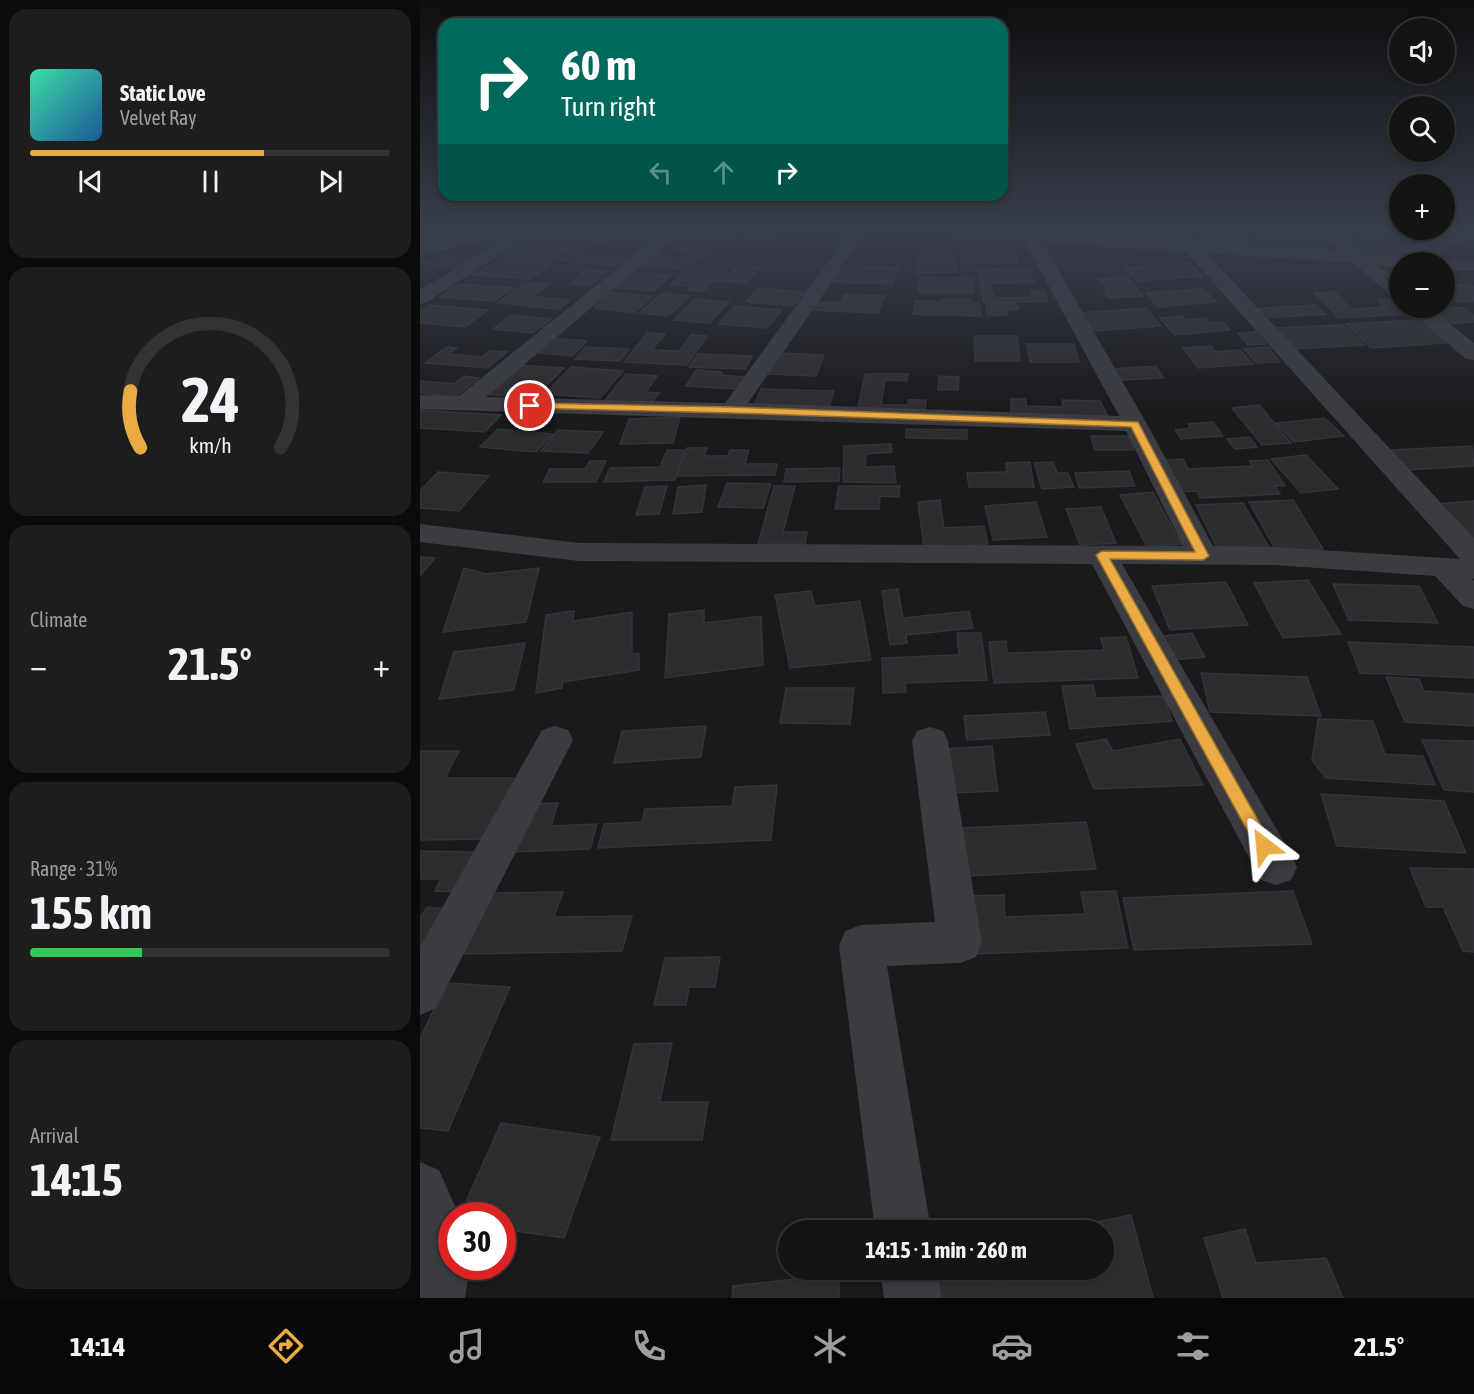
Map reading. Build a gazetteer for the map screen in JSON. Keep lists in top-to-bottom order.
{
  "page": {
    "map_buttons": ["+", "−"],
    "turn": ["60 m", "Turn right"],
    "song": ["Static Love", "Velvet Ray"],
    "tile": [
      "Climate",
      ["Range · 31%", "155 km"],
      ["Arrival", "14:15"]
    ],
    "heat": ["−", "21.5°", "+"],
    "limit": "30",
    "trip": "14:15 · 1 min · 260 m",
    "tabs": ["14:14", "21.5°"],
    "gauge": ["24", "km/h"]
  }
}
